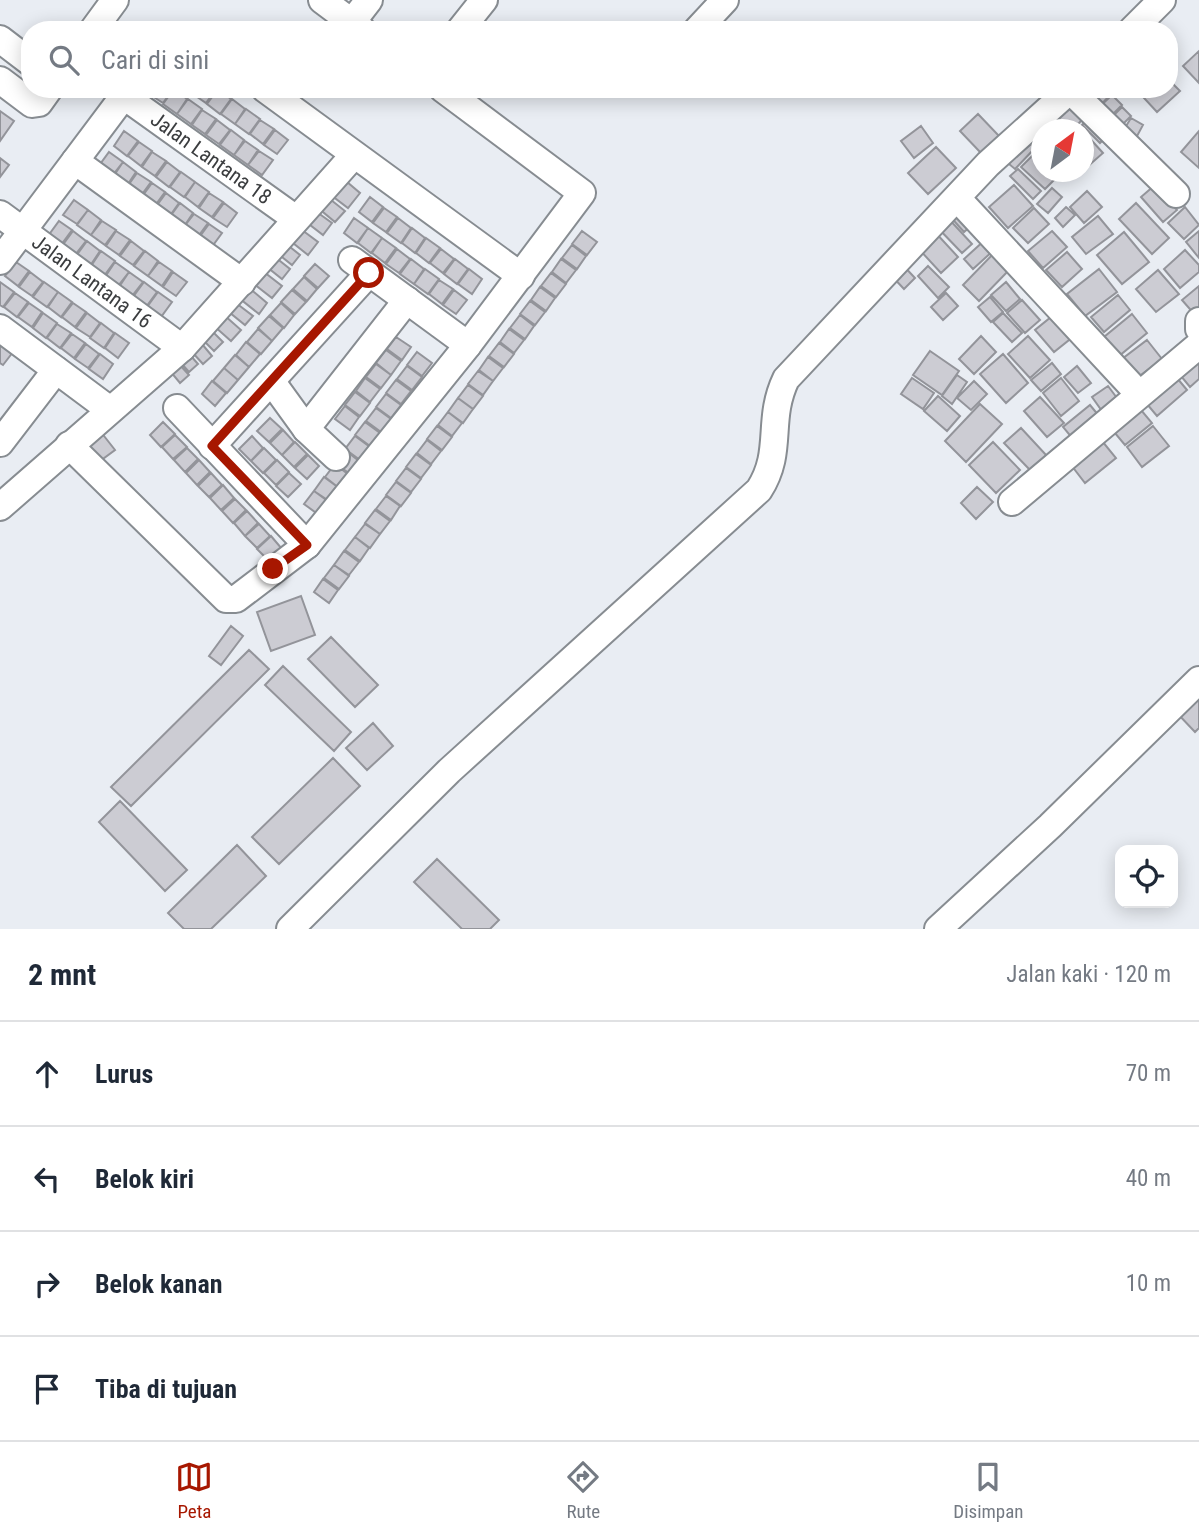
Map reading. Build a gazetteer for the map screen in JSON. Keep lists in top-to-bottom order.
{
  "streets": {
    "street": ["Jalan Lantana 18", "Jalan Lantana 16"]
  },
  "north": "top right",
  "page": {
    "search": "Cari di sini",
    "heading": ["2 mnt", "Jalan kaki · 120 m"],
    "list": [
      ["Lurus", "70 m"],
      ["Belok kiri", "40 m"],
      ["Belok kanan", "10 m"],
      "Tiba di tujuan"
    ],
    "nav": ["Peta", "Rute", "Disimpan"]
  }
}
